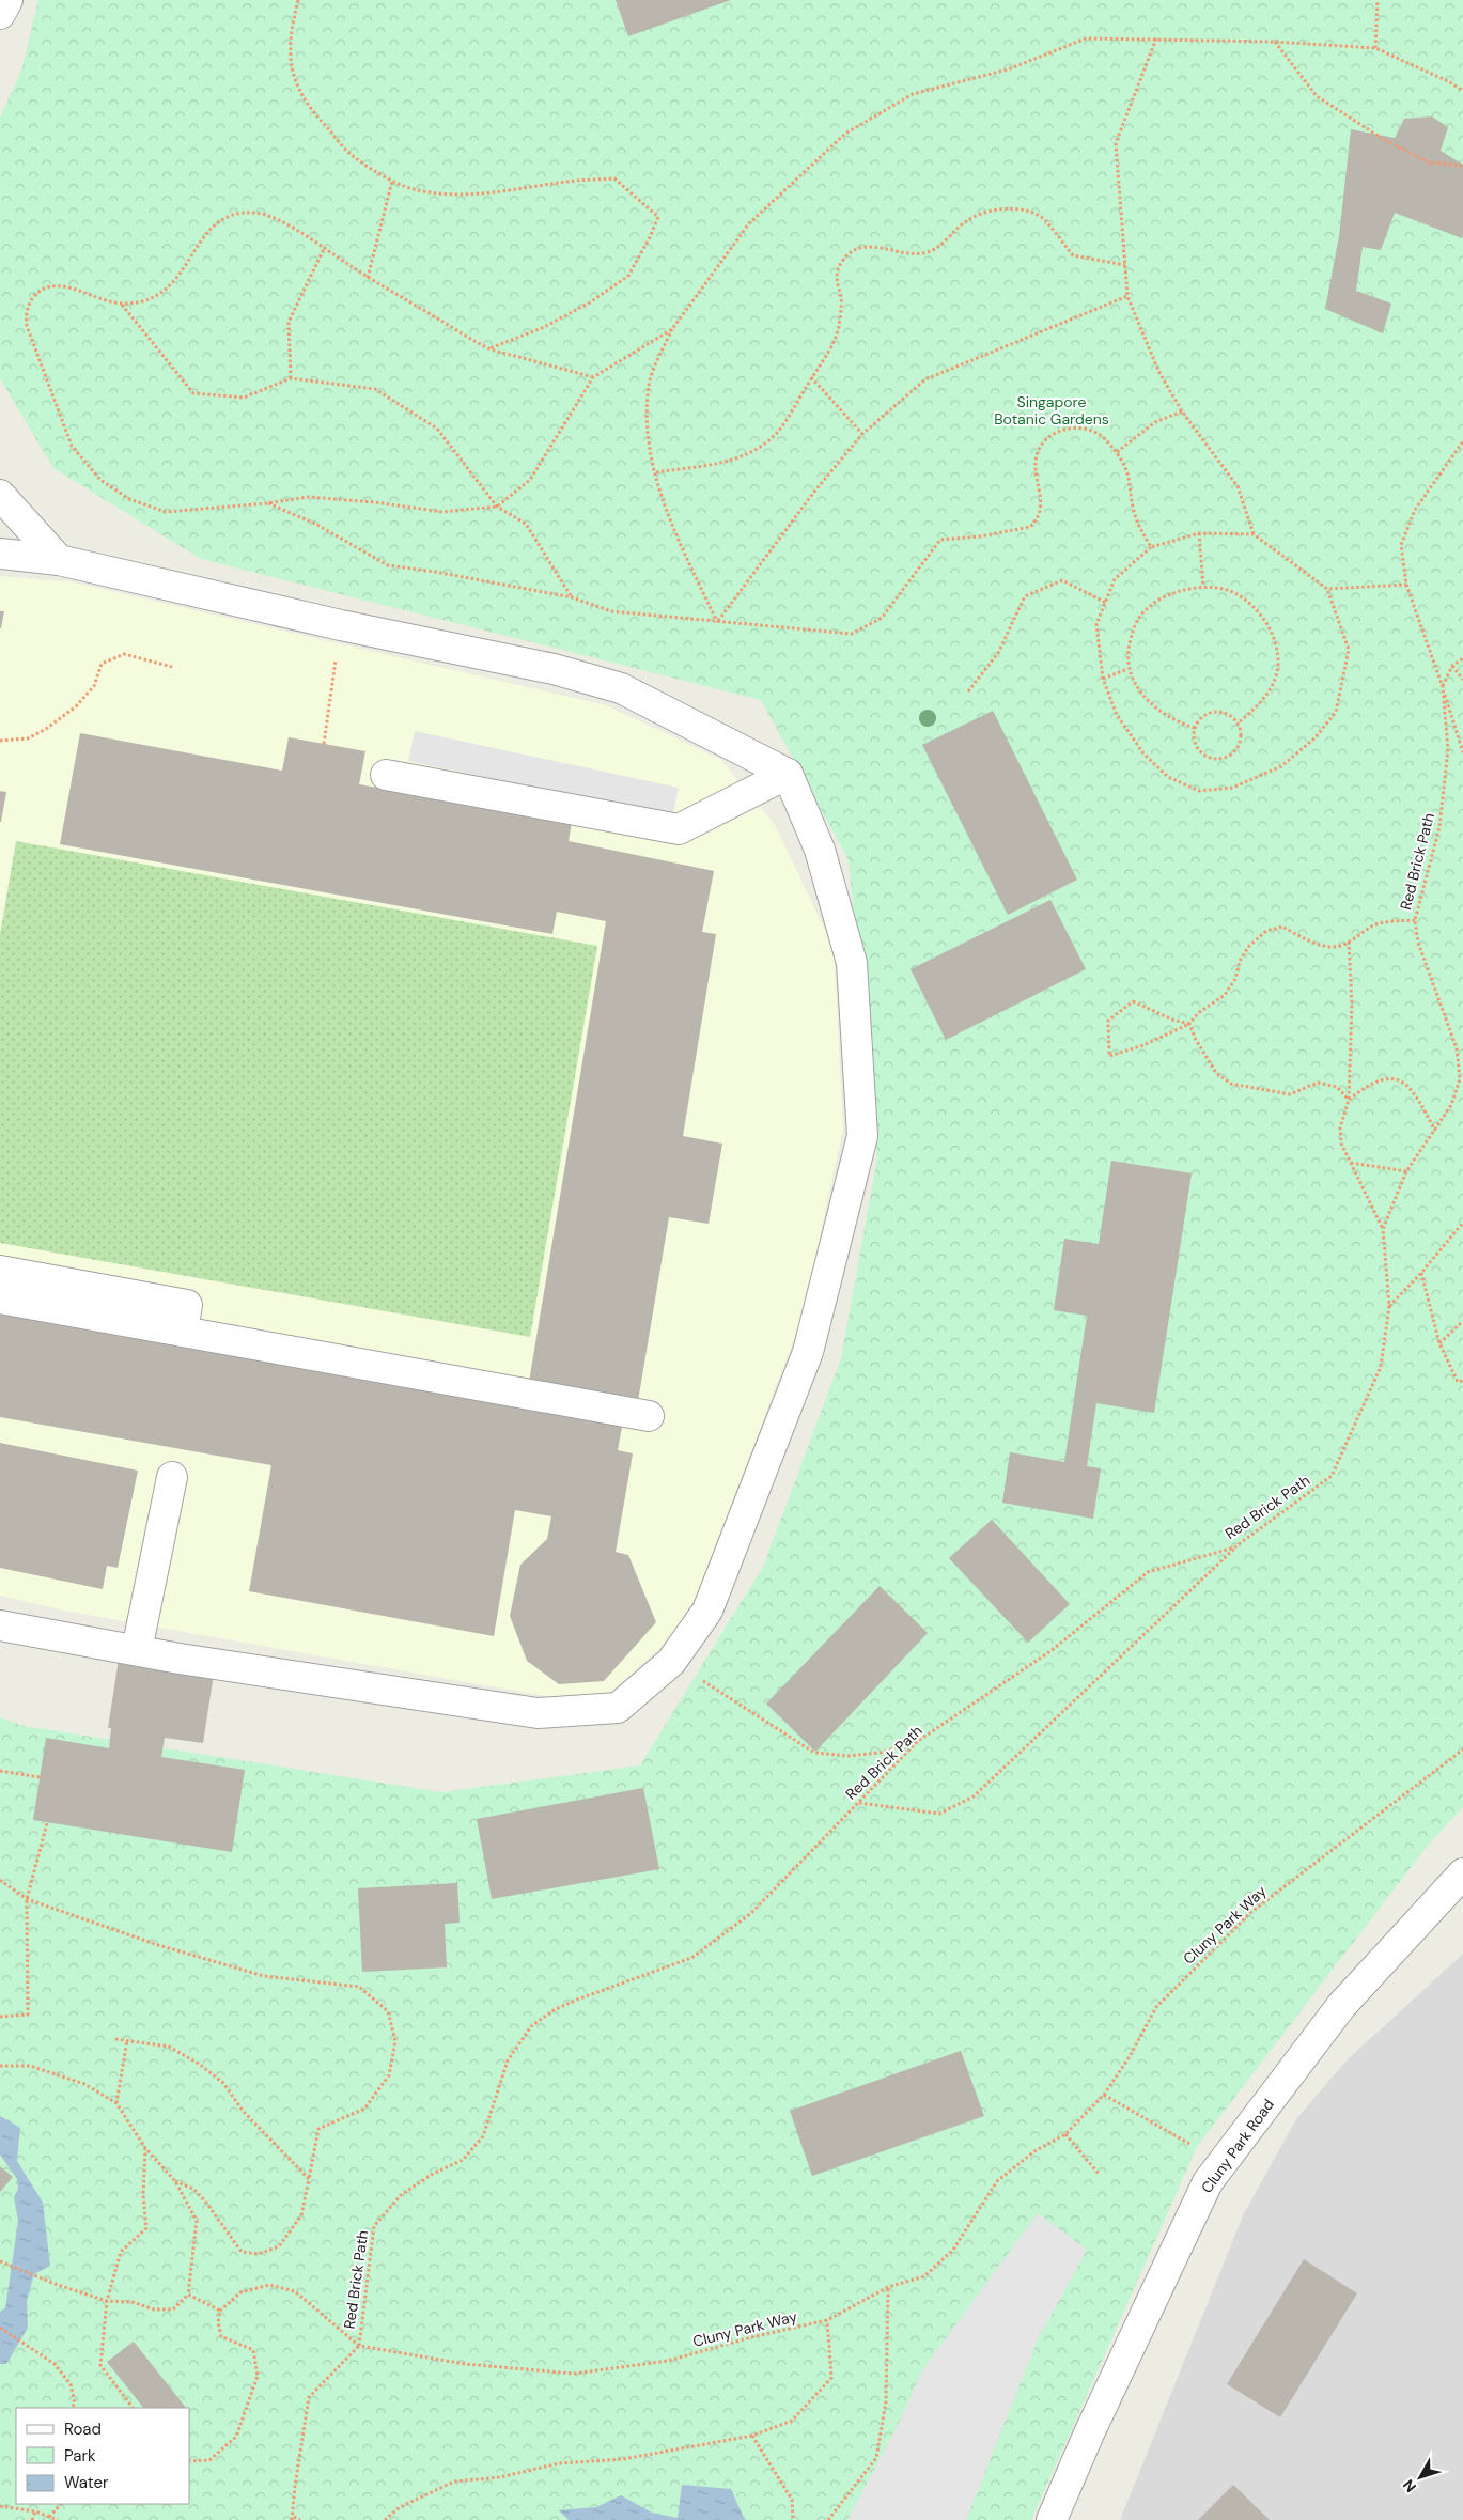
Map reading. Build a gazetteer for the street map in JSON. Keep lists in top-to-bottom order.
{
  "streets": {
    "street": ["Cluny Park Road"],
    "path": ["Red Brick Path", "Cluny Park Way"]
  },
  "crossings": [
    ["Red Brick Path", "Cluny Park Way"]
  ],
  "parks": ["Singapore Botanic Gardens"],
  "legend": ["Road", "Park", "Water"],
  "north": "bottom left"
}
